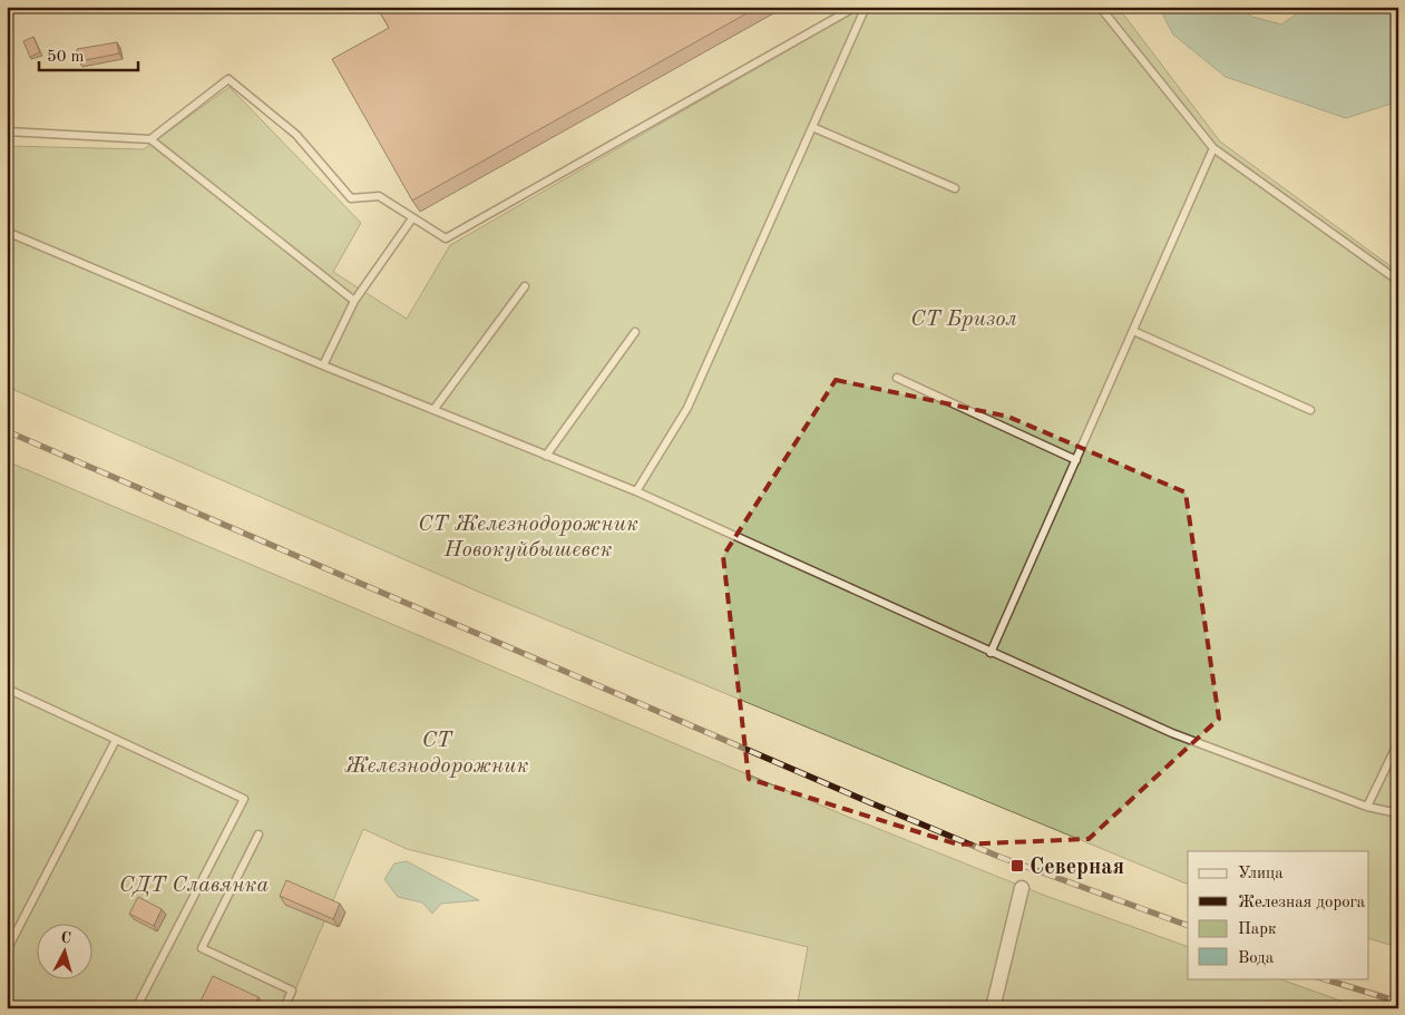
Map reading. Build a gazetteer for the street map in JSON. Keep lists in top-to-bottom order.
{
  "parks": [
    "СТ Бризол",
    "СТ Железнодорожник Новокуйбышевск",
    "СТ Железнодорожник",
    "СДТ Славянка"
  ],
  "places": {
    "transit": ["Северная"]
  },
  "legend": [
    "Улица",
    "Железная дорога",
    "Парк",
    "Вода"
  ],
  "scale_bar": "50 m",
  "north": "top"
}
